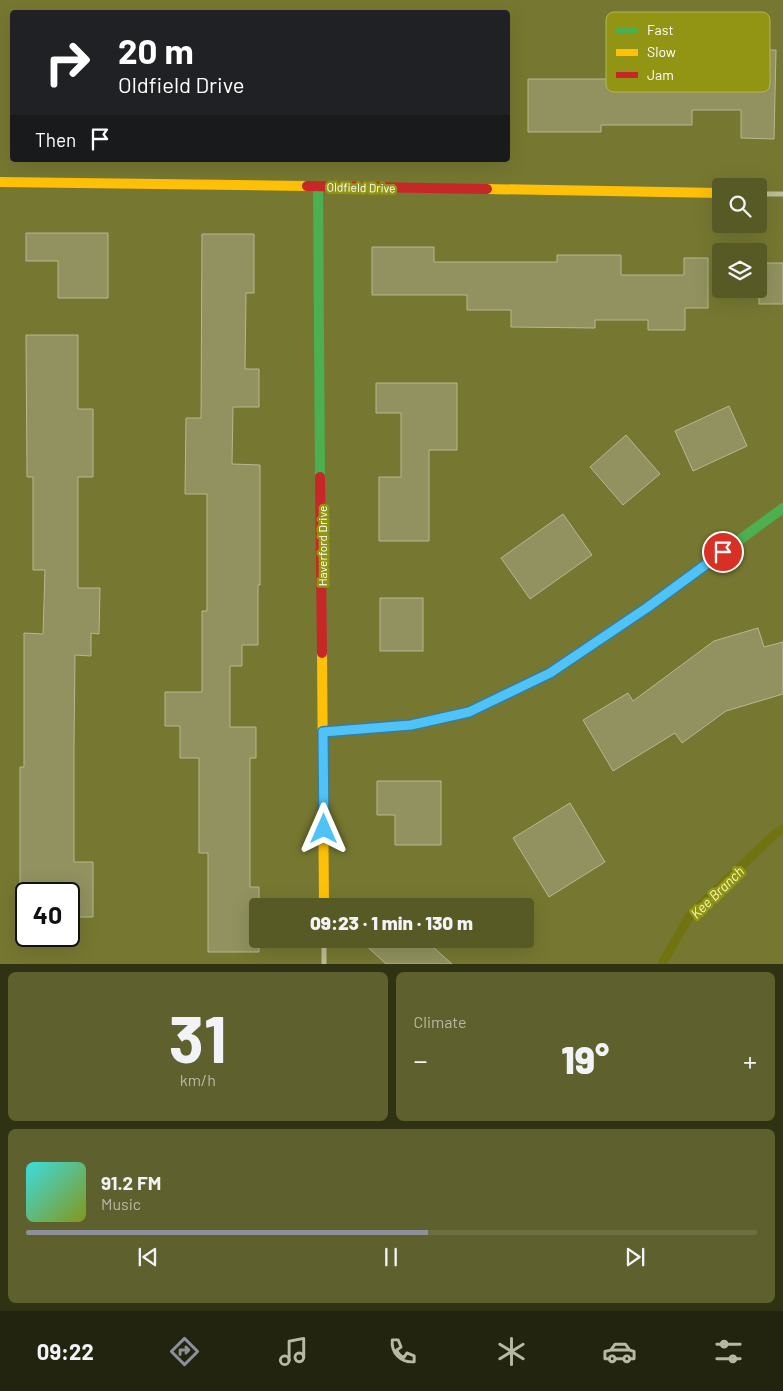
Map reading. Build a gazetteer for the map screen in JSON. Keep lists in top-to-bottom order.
{
  "streets": {
    "street": ["Oldfield Drive", "Haverford Drive"]
  },
  "crossings": [
    ["Oldfield Drive", "Haverford Drive"]
  ],
  "water": ["Kee Branch"],
  "legend": ["Fast", "Slow", "Jam"],
  "page": {
    "turn": ["20 m", "Oldfield Drive"],
    "then": "Then",
    "limit": "40",
    "trip": "09:23 · 1 min · 130 m",
    "tile": [
      ["31", "km/h"],
      "Climate"
    ],
    "heat": ["−", "19°", "+"],
    "song": ["91.2 FM", "Music"],
    "tabs": "09:22"
  }
}
